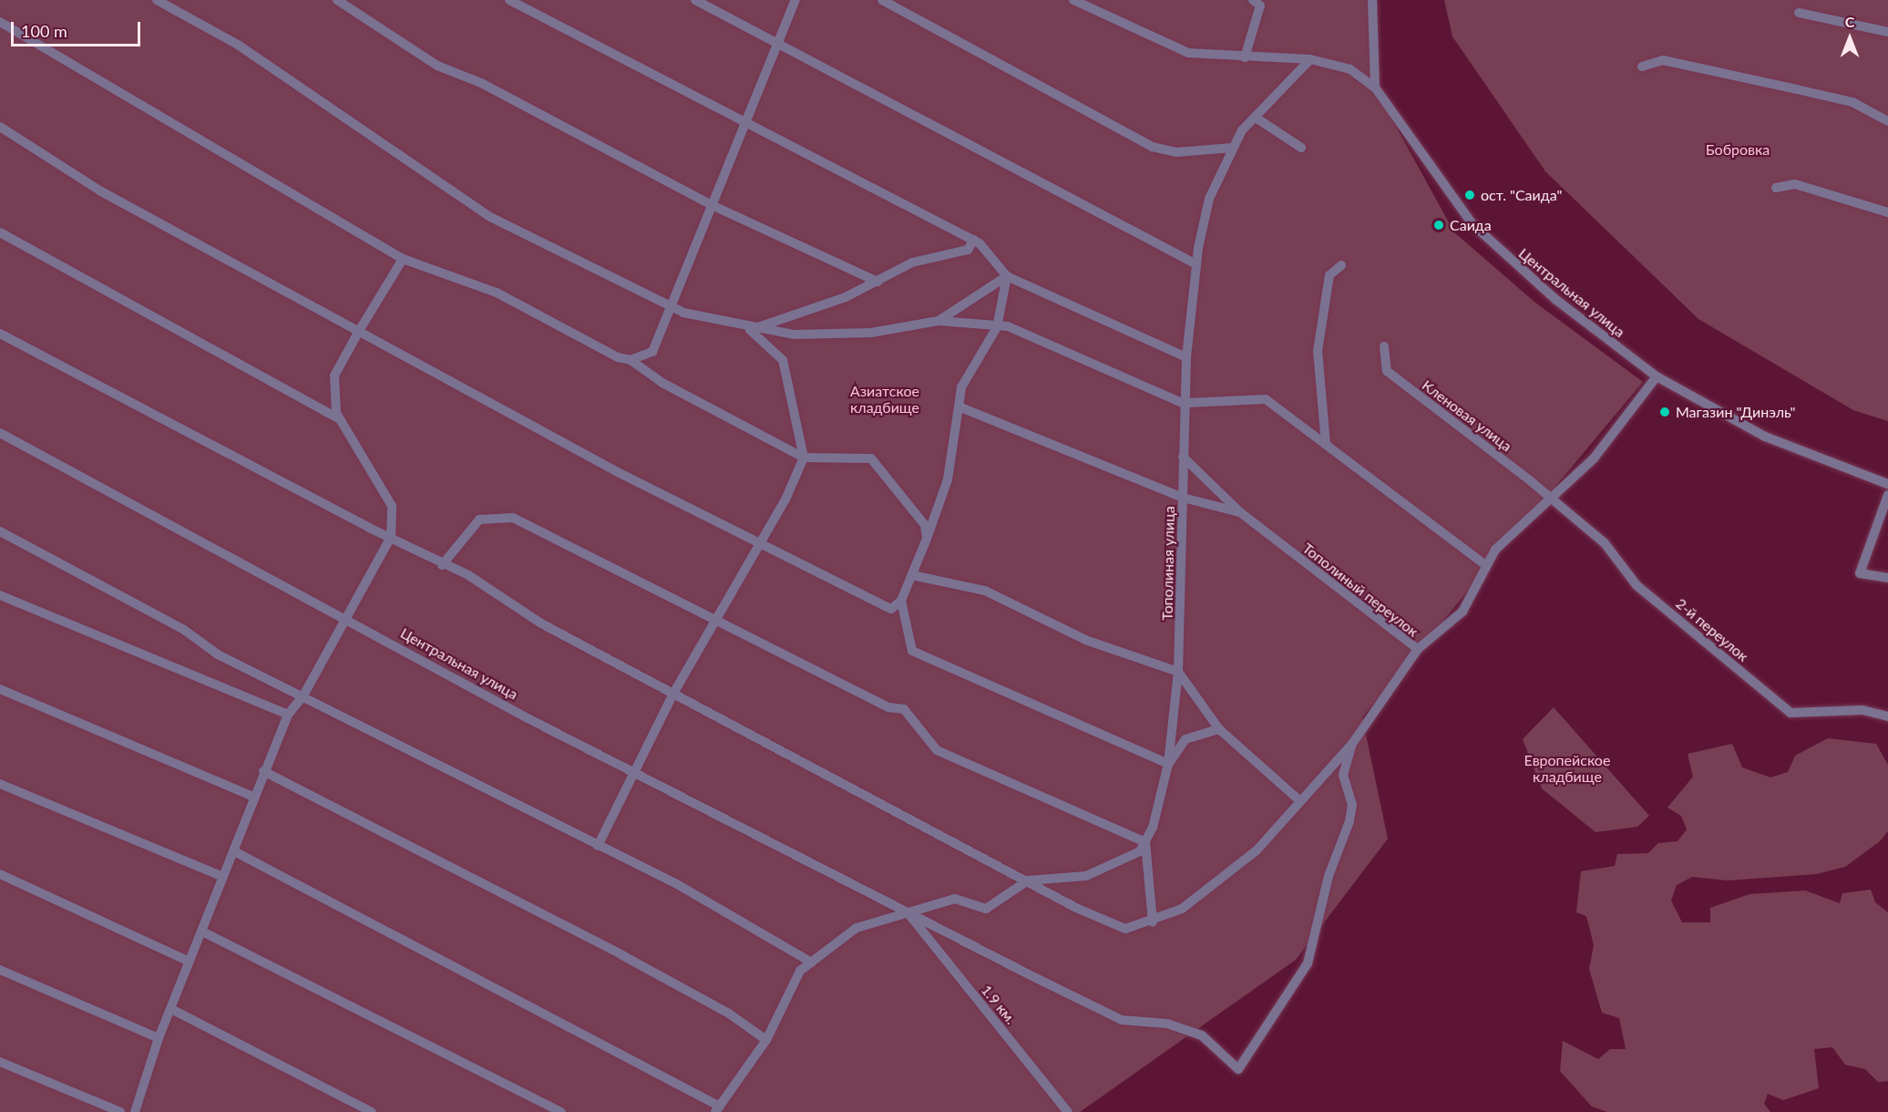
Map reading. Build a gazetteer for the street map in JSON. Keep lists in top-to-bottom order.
{
  "streets": {
    "street": [
      "Центральная улица",
      "Кленовая улица",
      "Тополиная улица",
      "Тополиный переулок",
      "2-й переулок",
      "1.9 км."
    ]
  },
  "crossings": [
    ["Центральная улица", "Тополиная улица"],
    ["Центральная улица", "Тополиный переулок"],
    ["Центральная улица", "1.9 км."],
    ["Кленовая улица", "2-й переулок"],
    ["Тополиная улица", "Тополиный переулок"]
  ],
  "parks": ["Бобровка", "Азиатское кладбище", "Европейское кладбище"],
  "places": ["ост. \"Саида\"", "Саида", "Магазин \"Динэль\""],
  "scale_bar": "100 m",
  "north": "top"
}
